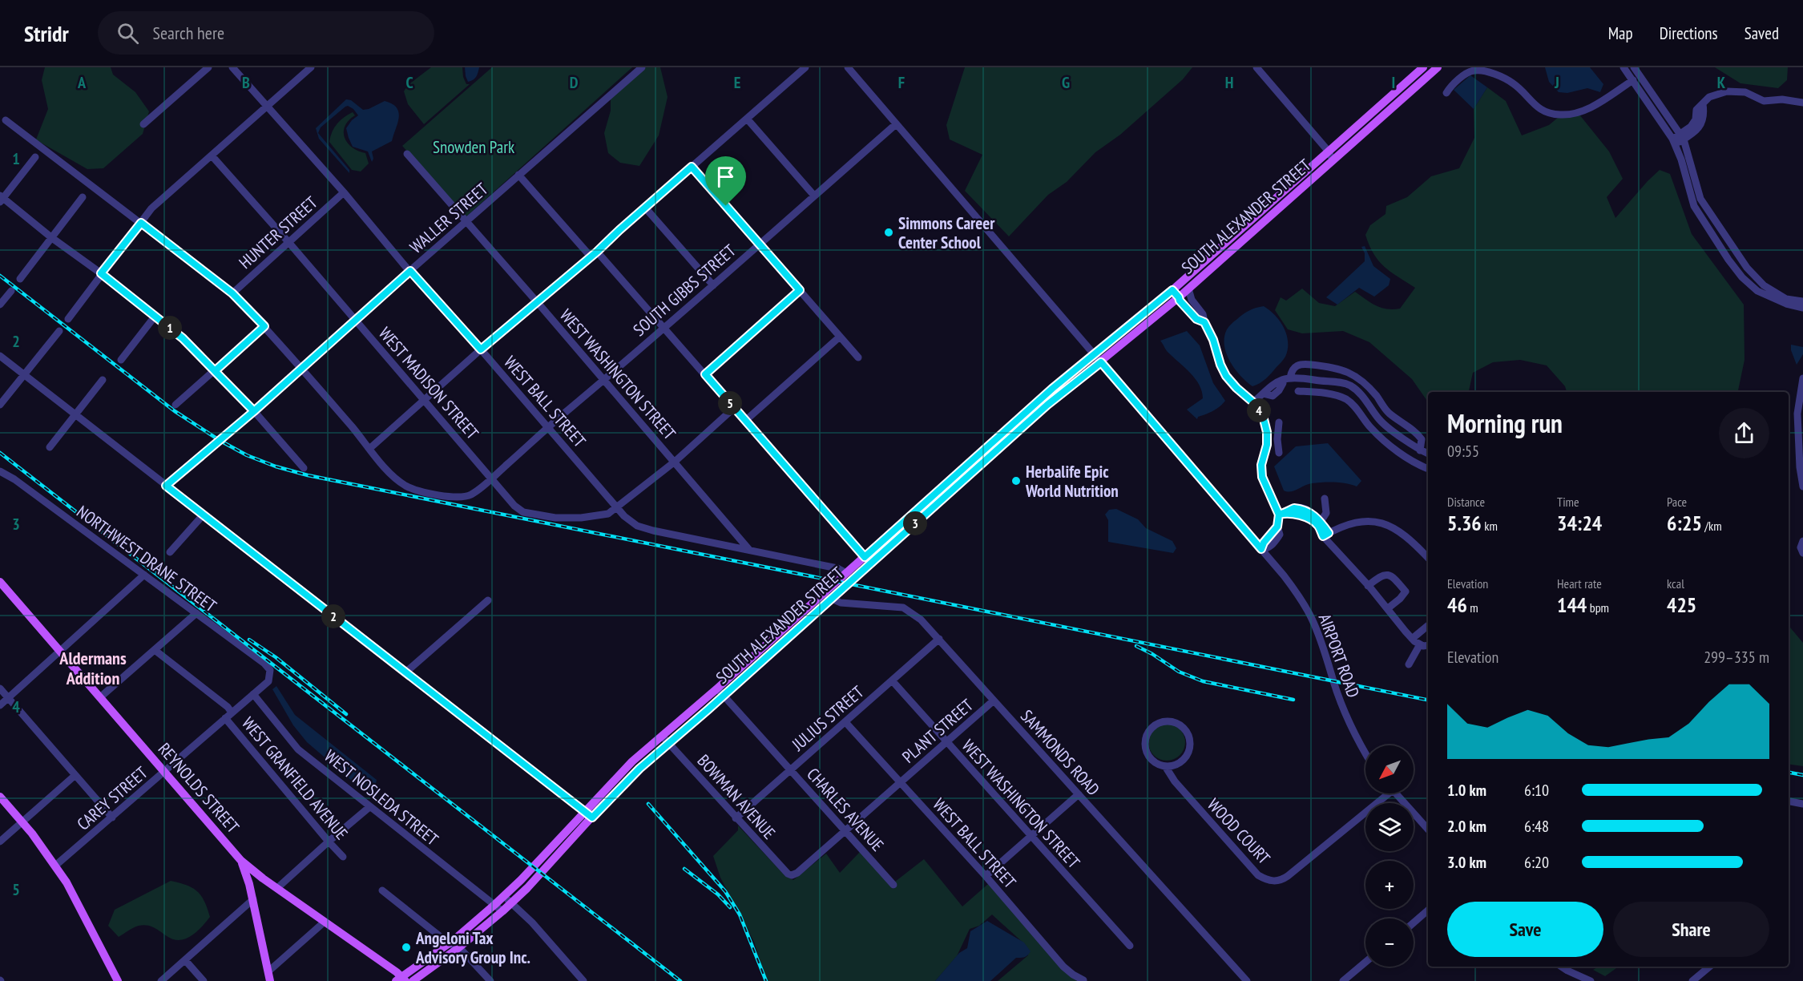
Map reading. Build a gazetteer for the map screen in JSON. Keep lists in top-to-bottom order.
{
  "streets": {
    "main road": ["SOUTH ALEXANDER STREET", "REYNOLDS STREET"],
    "street": [
      "WALLER STREET",
      "HUNTER STREET",
      "SOUTH GIBBS STREET",
      "WEST WASHINGTON STREET",
      "WEST MADISON STREET",
      "WEST BALL STREET",
      "NORTHWEST DRANE STREET",
      "AIRPORT ROAD",
      "JULIUS STREET",
      "PLANT STREET",
      "SAMMONDS ROAD",
      "WEST GRANFIELD AVENUE",
      "BOWMAN AVENUE",
      "WEST NOSLEDA STREET",
      "CAREY STREET",
      "CHARLES AVENUE",
      "WOOD COURT"
    ]
  },
  "crossings": [
    ["SOUTH ALEXANDER STREET", "WEST BALL STREET"],
    ["SOUTH ALEXANDER STREET", "AIRPORT ROAD"],
    ["SOUTH ALEXANDER STREET", "SAMMONDS ROAD"],
    ["SOUTH ALEXANDER STREET", "REYNOLDS STREET"],
    ["SOUTH ALEXANDER STREET", "BOWMAN AVENUE"],
    ["SOUTH ALEXANDER STREET", "WEST NOSLEDA STREET"],
    ["SOUTH ALEXANDER STREET", "CHARLES AVENUE"],
    ["WALLER STREET", "SOUTH GIBBS STREET"],
    ["WALLER STREET", "WEST WASHINGTON STREET"],
    ["WALLER STREET", "WEST MADISON STREET"],
    ["WALLER STREET", "WEST BALL STREET"],
    ["HUNTER STREET", "SOUTH GIBBS STREET"],
    ["HUNTER STREET", "WEST MADISON STREET"],
    ["HUNTER STREET", "WEST BALL STREET"],
    ["SOUTH GIBBS STREET", "WEST WASHINGTON STREET"],
    ["SOUTH GIBBS STREET", "WEST MADISON STREET"],
    ["SOUTH GIBBS STREET", "WEST BALL STREET"],
    ["SOUTH GIBBS STREET", "AIRPORT ROAD"],
    ["WEST WASHINGTON STREET", "WEST MADISON STREET"],
    ["WEST WASHINGTON STREET", "WEST BALL STREET"],
    ["WEST WASHINGTON STREET", "JULIUS STREET"],
    ["WEST WASHINGTON STREET", "PLANT STREET"],
    ["WEST MADISON STREET", "WEST BALL STREET"],
    ["WEST BALL STREET", "JULIUS STREET"],
    ["WEST BALL STREET", "PLANT STREET"],
    ["NORTHWEST DRANE STREET", "CAREY STREET"],
    ["JULIUS STREET", "SAMMONDS ROAD"],
    ["JULIUS STREET", "BOWMAN AVENUE"],
    ["JULIUS STREET", "CHARLES AVENUE"],
    ["PLANT STREET", "SAMMONDS ROAD"],
    ["PLANT STREET", "BOWMAN AVENUE"],
    ["PLANT STREET", "CHARLES AVENUE"],
    ["WEST GRANFIELD AVENUE", "CAREY STREET"],
    ["REYNOLDS STREET", "CAREY STREET"],
    ["WEST NOSLEDA STREET", "CAREY STREET"]
  ],
  "districts": ["Aldermans Addition"],
  "parks": ["Snowden Park"],
  "places": ["Simmons Career Center School", "Herbalife Epic World Nutrition", "Angeloni Tax Advisory Group Inc."],
  "north": "bottom left",
  "page": {
    "header": "Stridr",
    "search": "Search here",
    "nav": ["Map", "Directions", "Saved"],
    "pins": [
      "1",
      "5",
      "4",
      "3",
      "2"
    ],
    "heading": ["Morning run", "09:55"],
    "stats": [
      ["Distance", "5.36 km"],
      ["Time", "34:24"],
      ["Pace", "6:25 /km"],
      ["Elevation", "46 m"],
      ["Heart rate", "144 bpm"],
      ["kcal", "425"]
    ],
    "chart": ["Elevation", "299–335 m"],
    "map_buttons": ["+", "−"],
    "list": [
      {
        "name": "1.0 km",
        "note": "6:10"
      },
      {
        "name": "2.0 km",
        "note": "6:48"
      },
      {
        "name": "3.0 km",
        "note": "6:20"
      }
    ],
    "buttons": ["Save", "Share"]
  },
  "grid": {
    "columns": [
      "A",
      "B",
      "C",
      "D",
      "E",
      "F",
      "G",
      "H",
      "I",
      "J",
      "K"
    ],
    "rows": [
      "1",
      "2",
      "3",
      "4",
      "5"
    ]
  }
}
